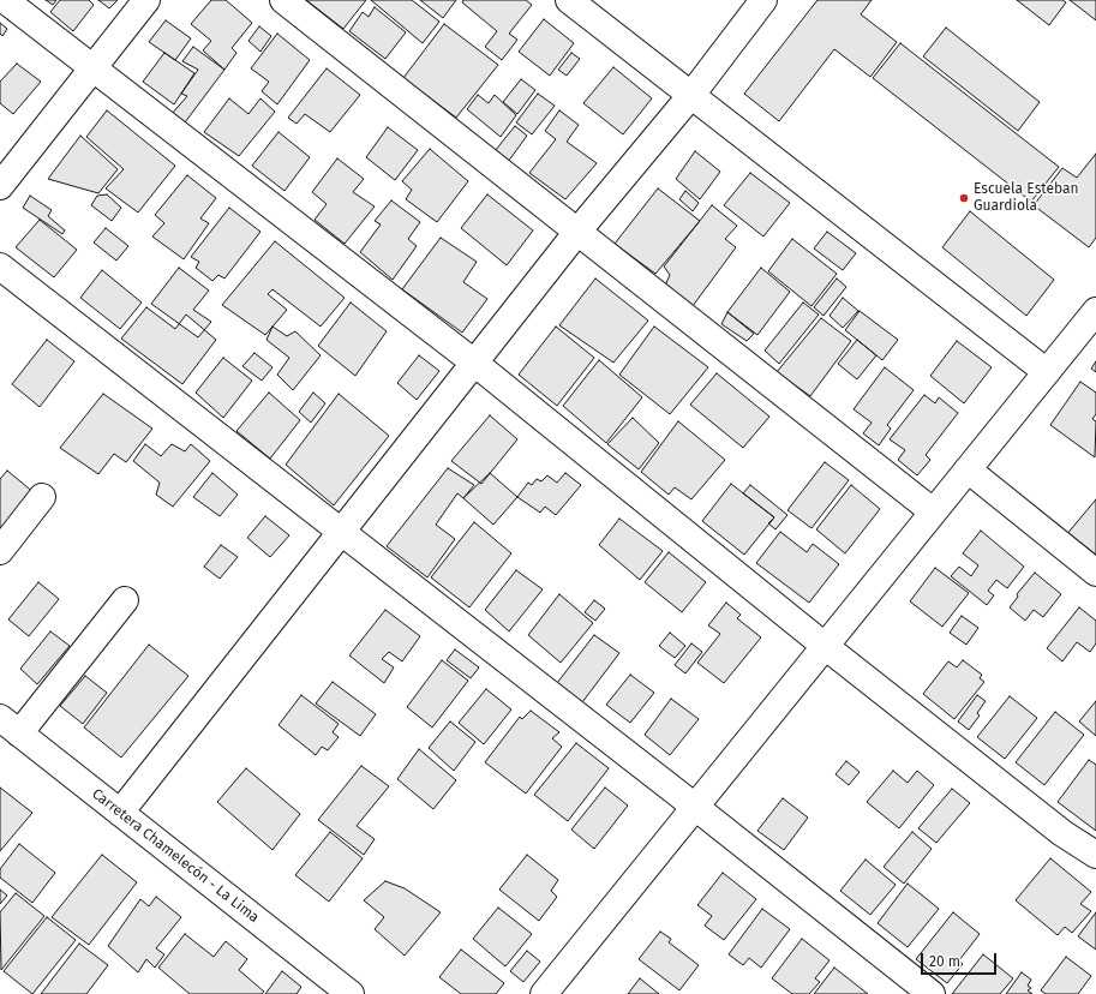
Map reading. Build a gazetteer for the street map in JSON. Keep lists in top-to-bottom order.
{
  "streets": {
    "street": ["Carretera Chamelecón - La Lima"]
  },
  "places": ["Escuela Esteban Guardiola"],
  "scale_bar": "20 m"
}
